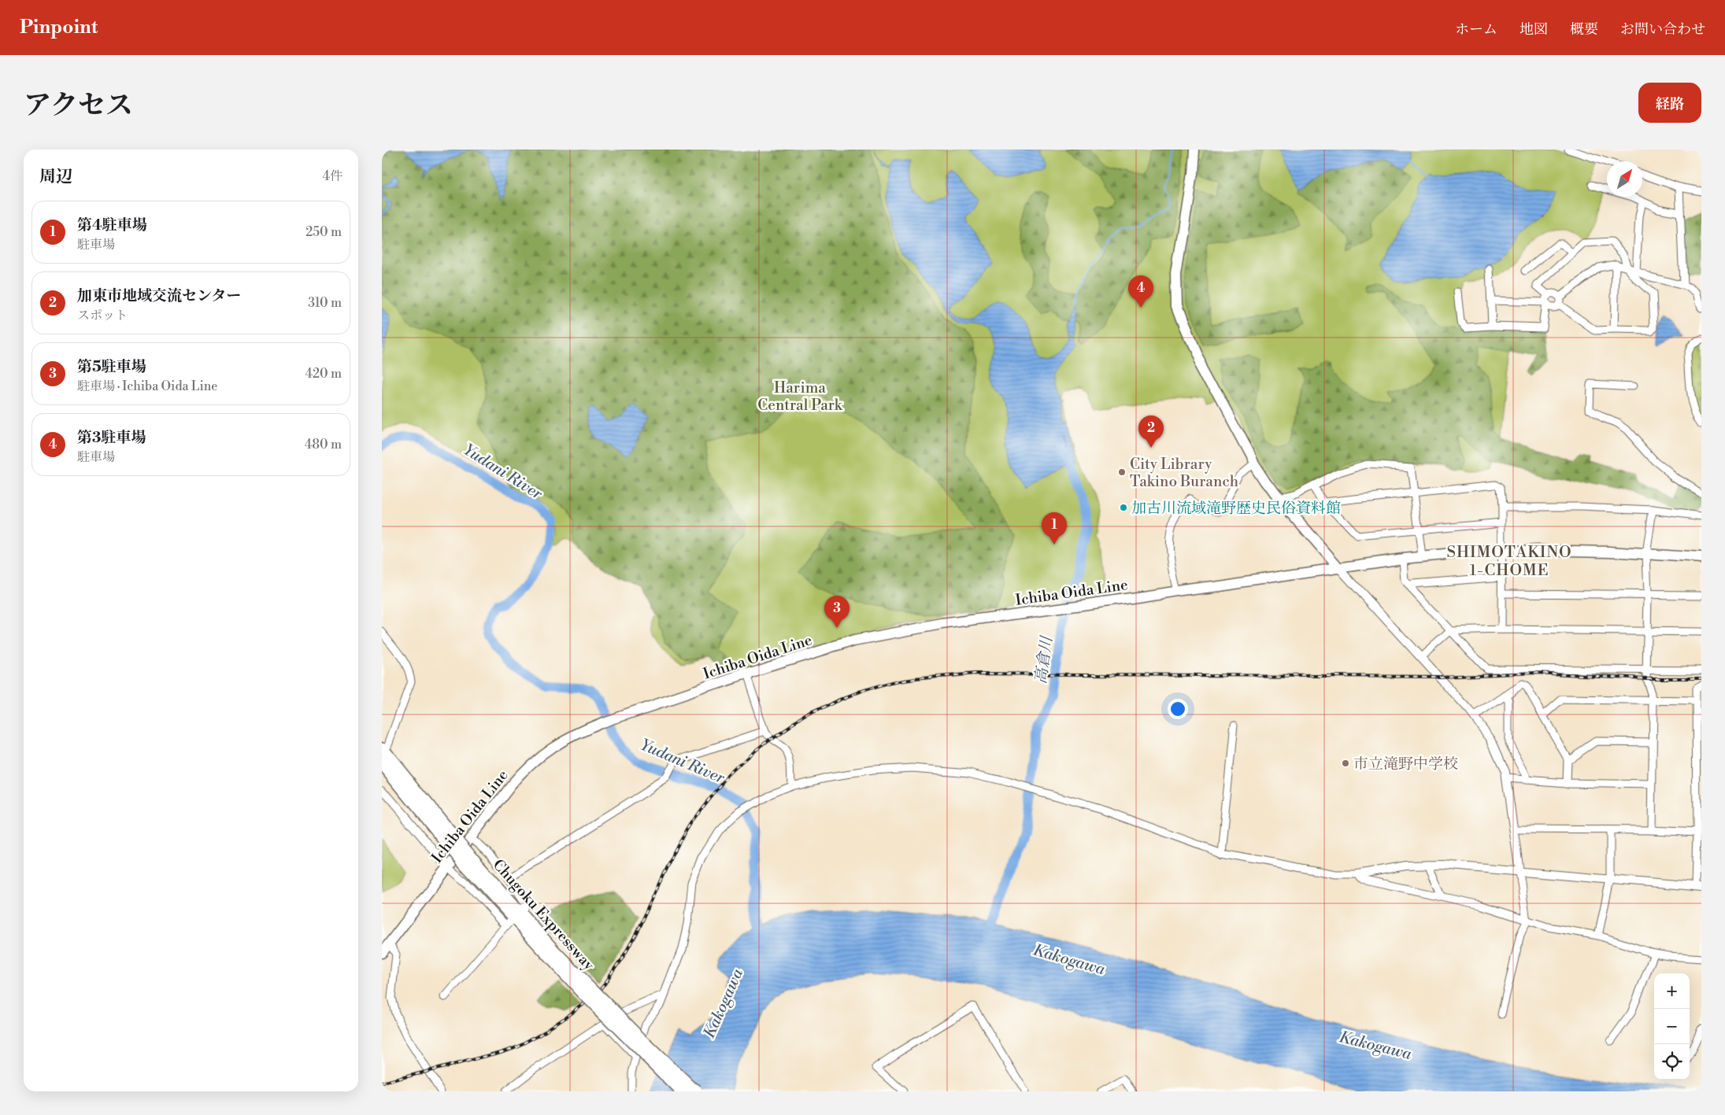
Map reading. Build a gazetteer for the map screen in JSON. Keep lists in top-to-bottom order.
{
  "streets": {
    "highway": ["Chugoku Expressway"],
    "main road": ["Ichiba Oida Line"]
  },
  "districts": ["SHIMOTAKINO 1-CHOME"],
  "water": ["Yudani River", "高倉川", "Kakogawa"],
  "parks": ["Harima Central Park"],
  "places": ["City Library Takino Buranch", "加古川流域滝野歴史民俗資料館", "市立滝野中学校"],
  "north": "top right",
  "page": {
    "header": "Pinpoint",
    "nav": [
      "ホーム",
      "地図",
      "概要",
      "お問い合わせ"
    ],
    "title": "アクセス",
    "buttons": "経路",
    "heading": ["周辺", "4件"],
    "list": [
      {
        "mark": "1",
        "name": "第4駐車場",
        "note": "駐車場",
        "value": "250 m"
      },
      {
        "mark": "2",
        "name": "加東市地域交流センター",
        "note": "スポット",
        "value": "310 m"
      },
      {
        "mark": "3",
        "name": "第5駐車場",
        "note": "駐車場 · Ichiba Oida Line",
        "value": "420 m"
      },
      {
        "mark": "4",
        "name": "第3駐車場",
        "note": "駐車場",
        "value": "480 m"
      }
    ],
    "pins": [
      "4",
      "2",
      "1",
      "3"
    ],
    "map_buttons": ["+", "−"]
  }
}
